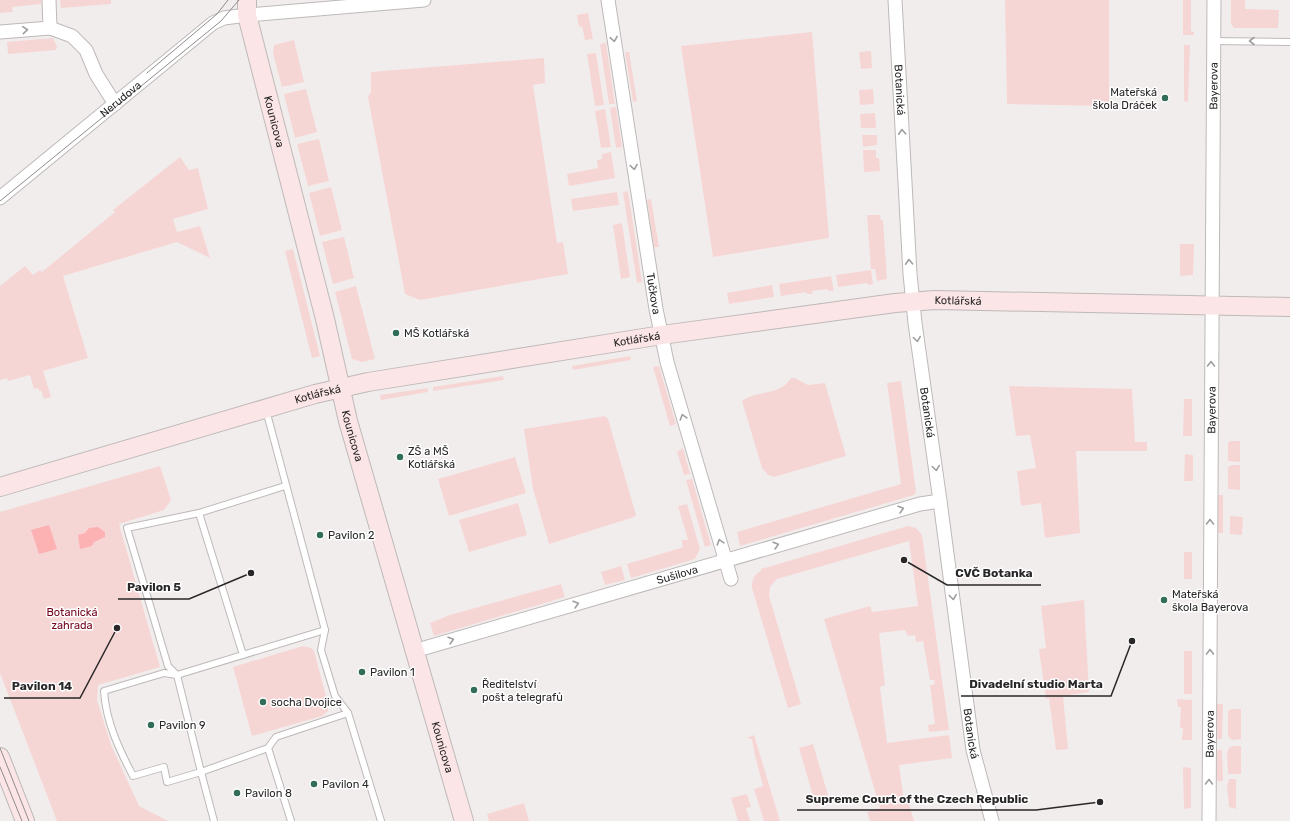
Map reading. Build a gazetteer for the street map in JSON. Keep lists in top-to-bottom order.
{
  "streets": {
    "main road": ["Kounicova", "Kotlářská"],
    "street": [
      "Bayerova",
      "Botanická",
      "Nerudova",
      "Tučkova",
      "Sušilova"
    ]
  },
  "crossings": [
    ["Bayerova", "Kotlářská"],
    ["Botanická", "Kotlářská"],
    ["Botanická", "Sušilova"],
    ["Nerudova", "Kounicova"],
    ["Kounicova", "Kotlářská"],
    ["Kounicova", "Sušilova"],
    ["Tučkova", "Kotlářská"],
    ["Tučkova", "Sušilova"]
  ],
  "one_way": ["Bayerova", "Sušilova"],
  "parks": ["Botanická zahrada"],
  "places": [
    "Mateřská škola Dráček",
    "MŠ Kotlářská",
    "ZŠ a MŠ Kotlářská",
    "Pavilon 2",
    "CVČ Botanka",
    "Pavilon 5",
    "Mateřská škola Bayerova",
    "Pavilon 14",
    "Divadelní studio Marta",
    "Pavilon 1",
    "Ředitelství pošt a telegrafů",
    "socha Dvojice",
    "Pavilon 9",
    "Pavilon 4",
    "Pavilon 8",
    "Supreme Court of the Czech Republic"
  ]
}
